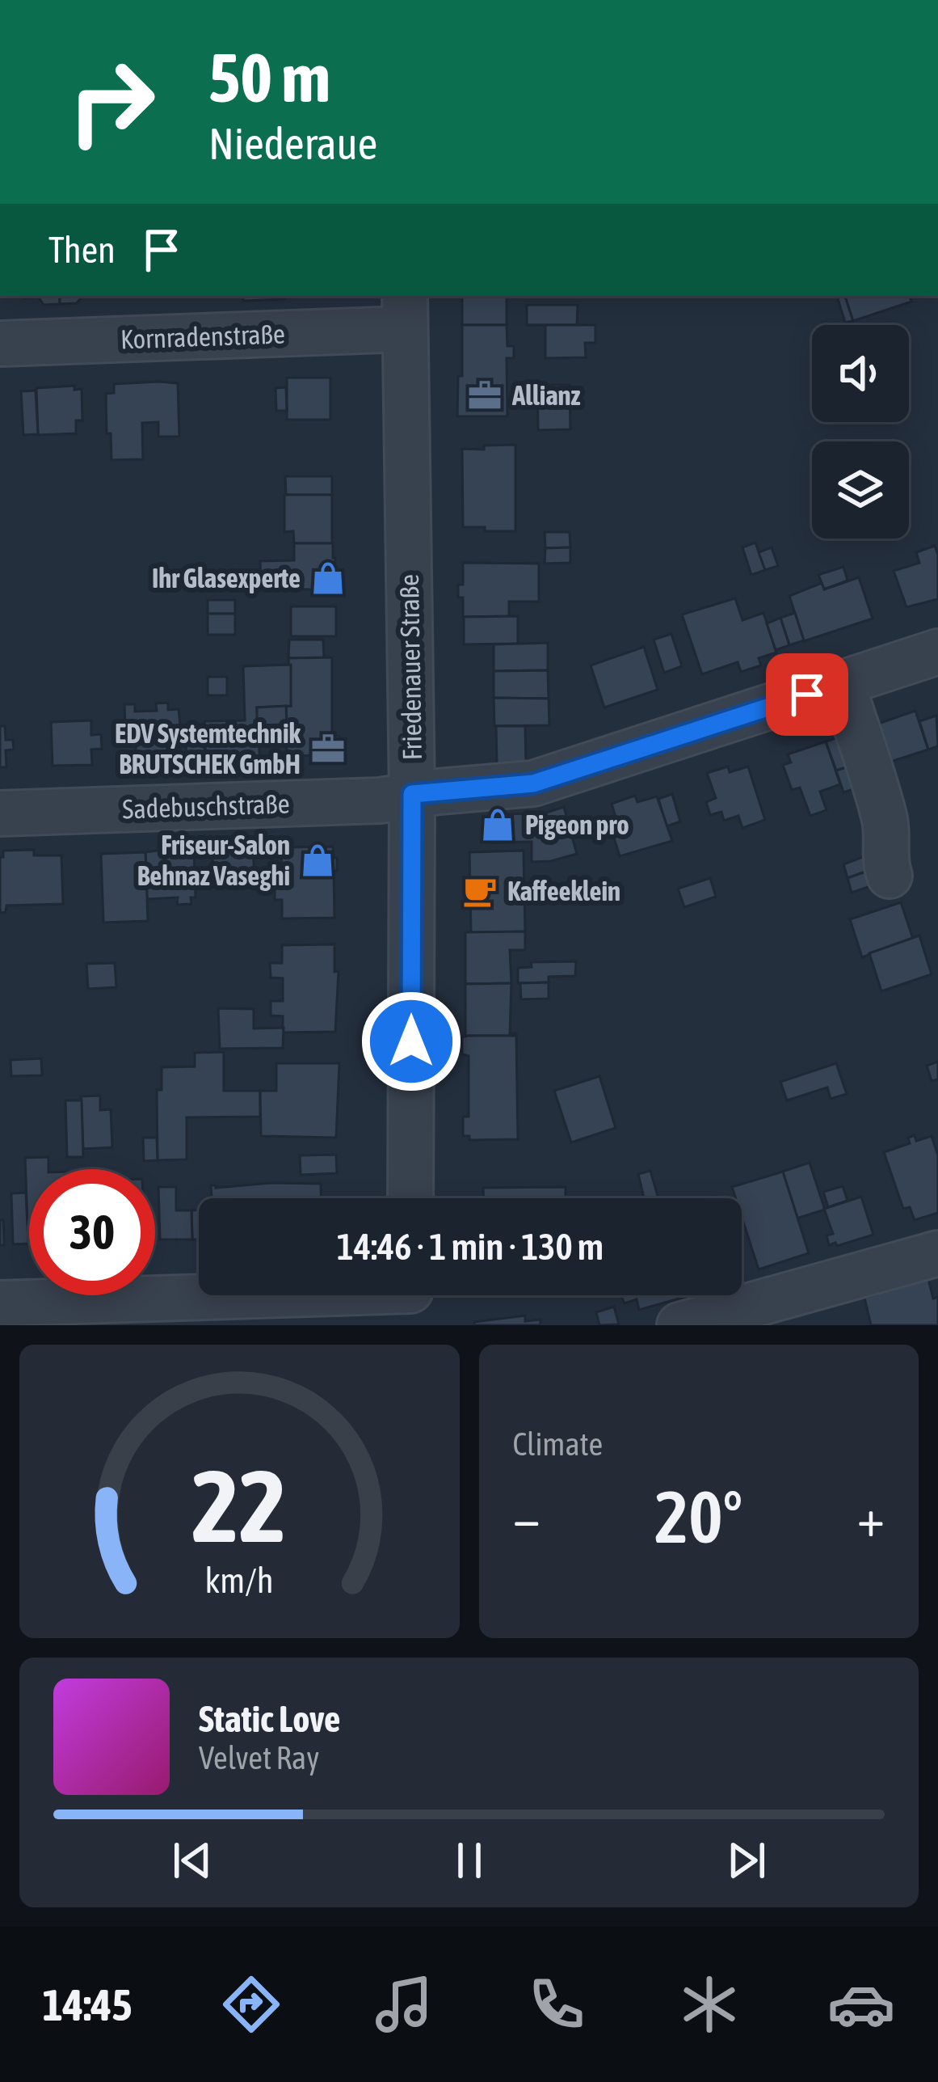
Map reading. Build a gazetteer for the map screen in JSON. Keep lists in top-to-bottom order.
{
  "streets": {
    "street": ["Kornradenstraße", "Friedenauer Straße", "Sadebuschstraße"]
  },
  "crossings": [
    ["Kornradenstraße", "Friedenauer Straße"],
    ["Friedenauer Straße", "Sadebuschstraße"]
  ],
  "places": {
    "office": ["Allianz", "EDV Systemtechnik BRUTSCHEK GmbH"],
    "shop": ["Ihr Glasexperte", "Pigeon pro", "Friseur-Salon Behnaz Vaseghi"],
    "cafe": ["Kaffeeklein"]
  },
  "page": {
    "turn": ["50 m", "Niederaue"],
    "then": "Then",
    "limit": "30",
    "trip": "14:46 · 1 min · 130 m",
    "tile": "Climate",
    "heat": ["−", "20°", "+"],
    "song": ["Static Love", "Velvet Ray"],
    "tabs": "14:45",
    "gauge": ["22", "km/h"]
  }
}
